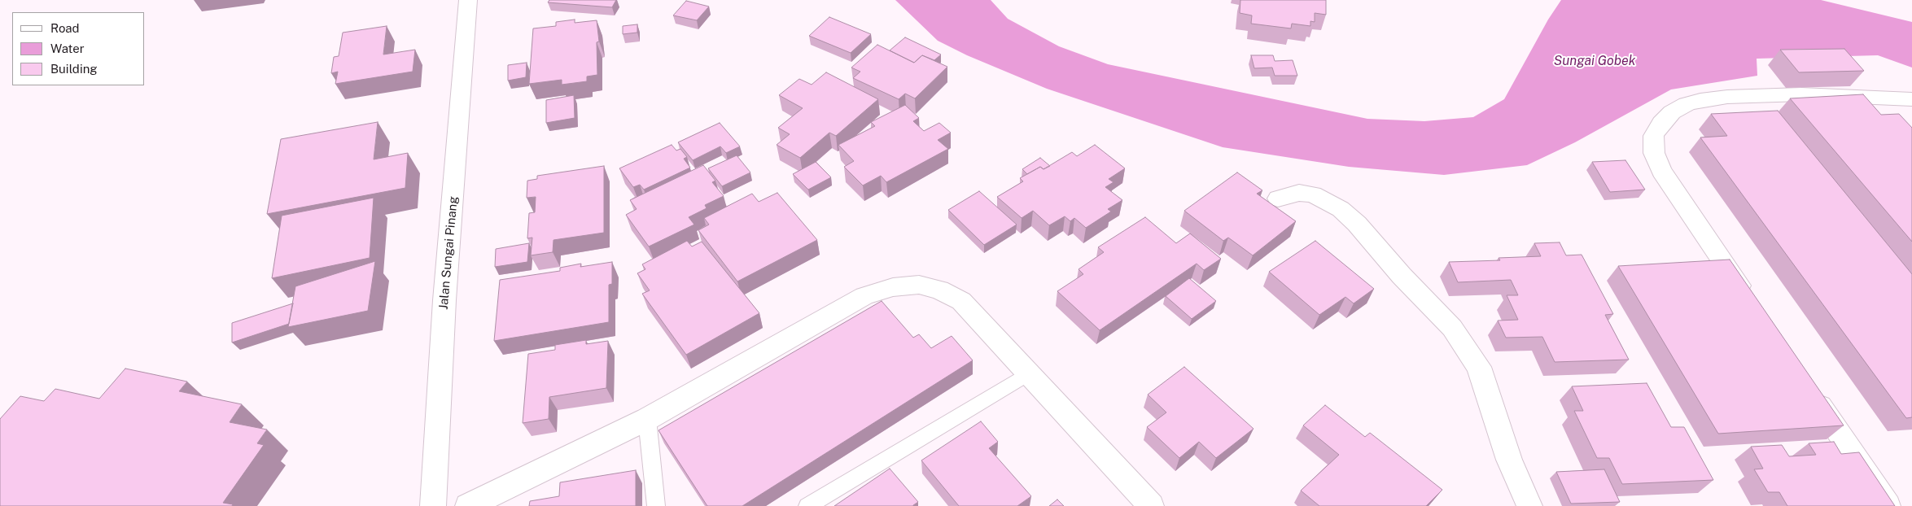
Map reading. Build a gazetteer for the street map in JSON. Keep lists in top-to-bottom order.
{
  "streets": {
    "street": ["Jalan Sungai Pinang"]
  },
  "water": ["Sungai Gobek"],
  "legend": ["Road", "Water", "Building"]
}
